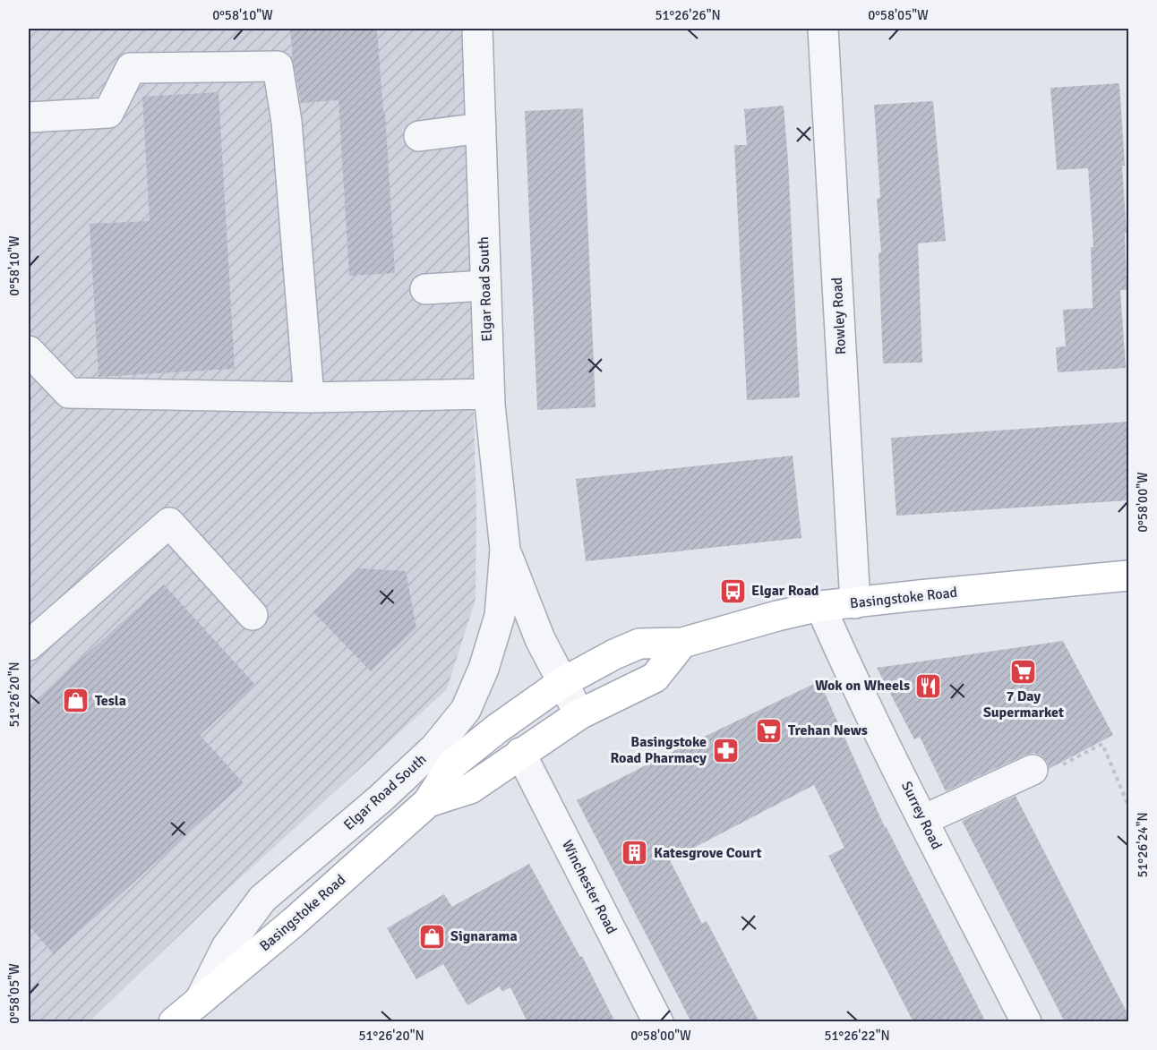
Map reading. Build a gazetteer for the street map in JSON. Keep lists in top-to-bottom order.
{
  "streets": {
    "main road": ["Basingstoke Road"],
    "street": [
      "Elgar Road South",
      "Rowley Road",
      "Surrey Road",
      "Winchester Road"
    ]
  },
  "crossings": [
    ["Elgar Road South", "Basingstoke Road"],
    ["Rowley Road", "Basingstoke Road"],
    ["Basingstoke Road", "Surrey Road"],
    ["Basingstoke Road", "Winchester Road"]
  ],
  "places": {
    "bus stop": ["Elgar Road"],
    "supermarket": ["7 Day Supermarket", "Trehan News"],
    "restaurant": ["Wok on Wheels"],
    "shop": ["Tesla", "Signarama"],
    "pharmacy": ["Basingstoke Road Pharmacy"],
    "building": ["Katesgrove Court"]
  },
  "coordinates": [
    "0°58'10\"W",
    "51°26'26\"N",
    "0°58'05\"W",
    "0°58'00\"W",
    "51°26'20\"N",
    "51°26'24\"N",
    "51°26'22\"N"
  ]
}
